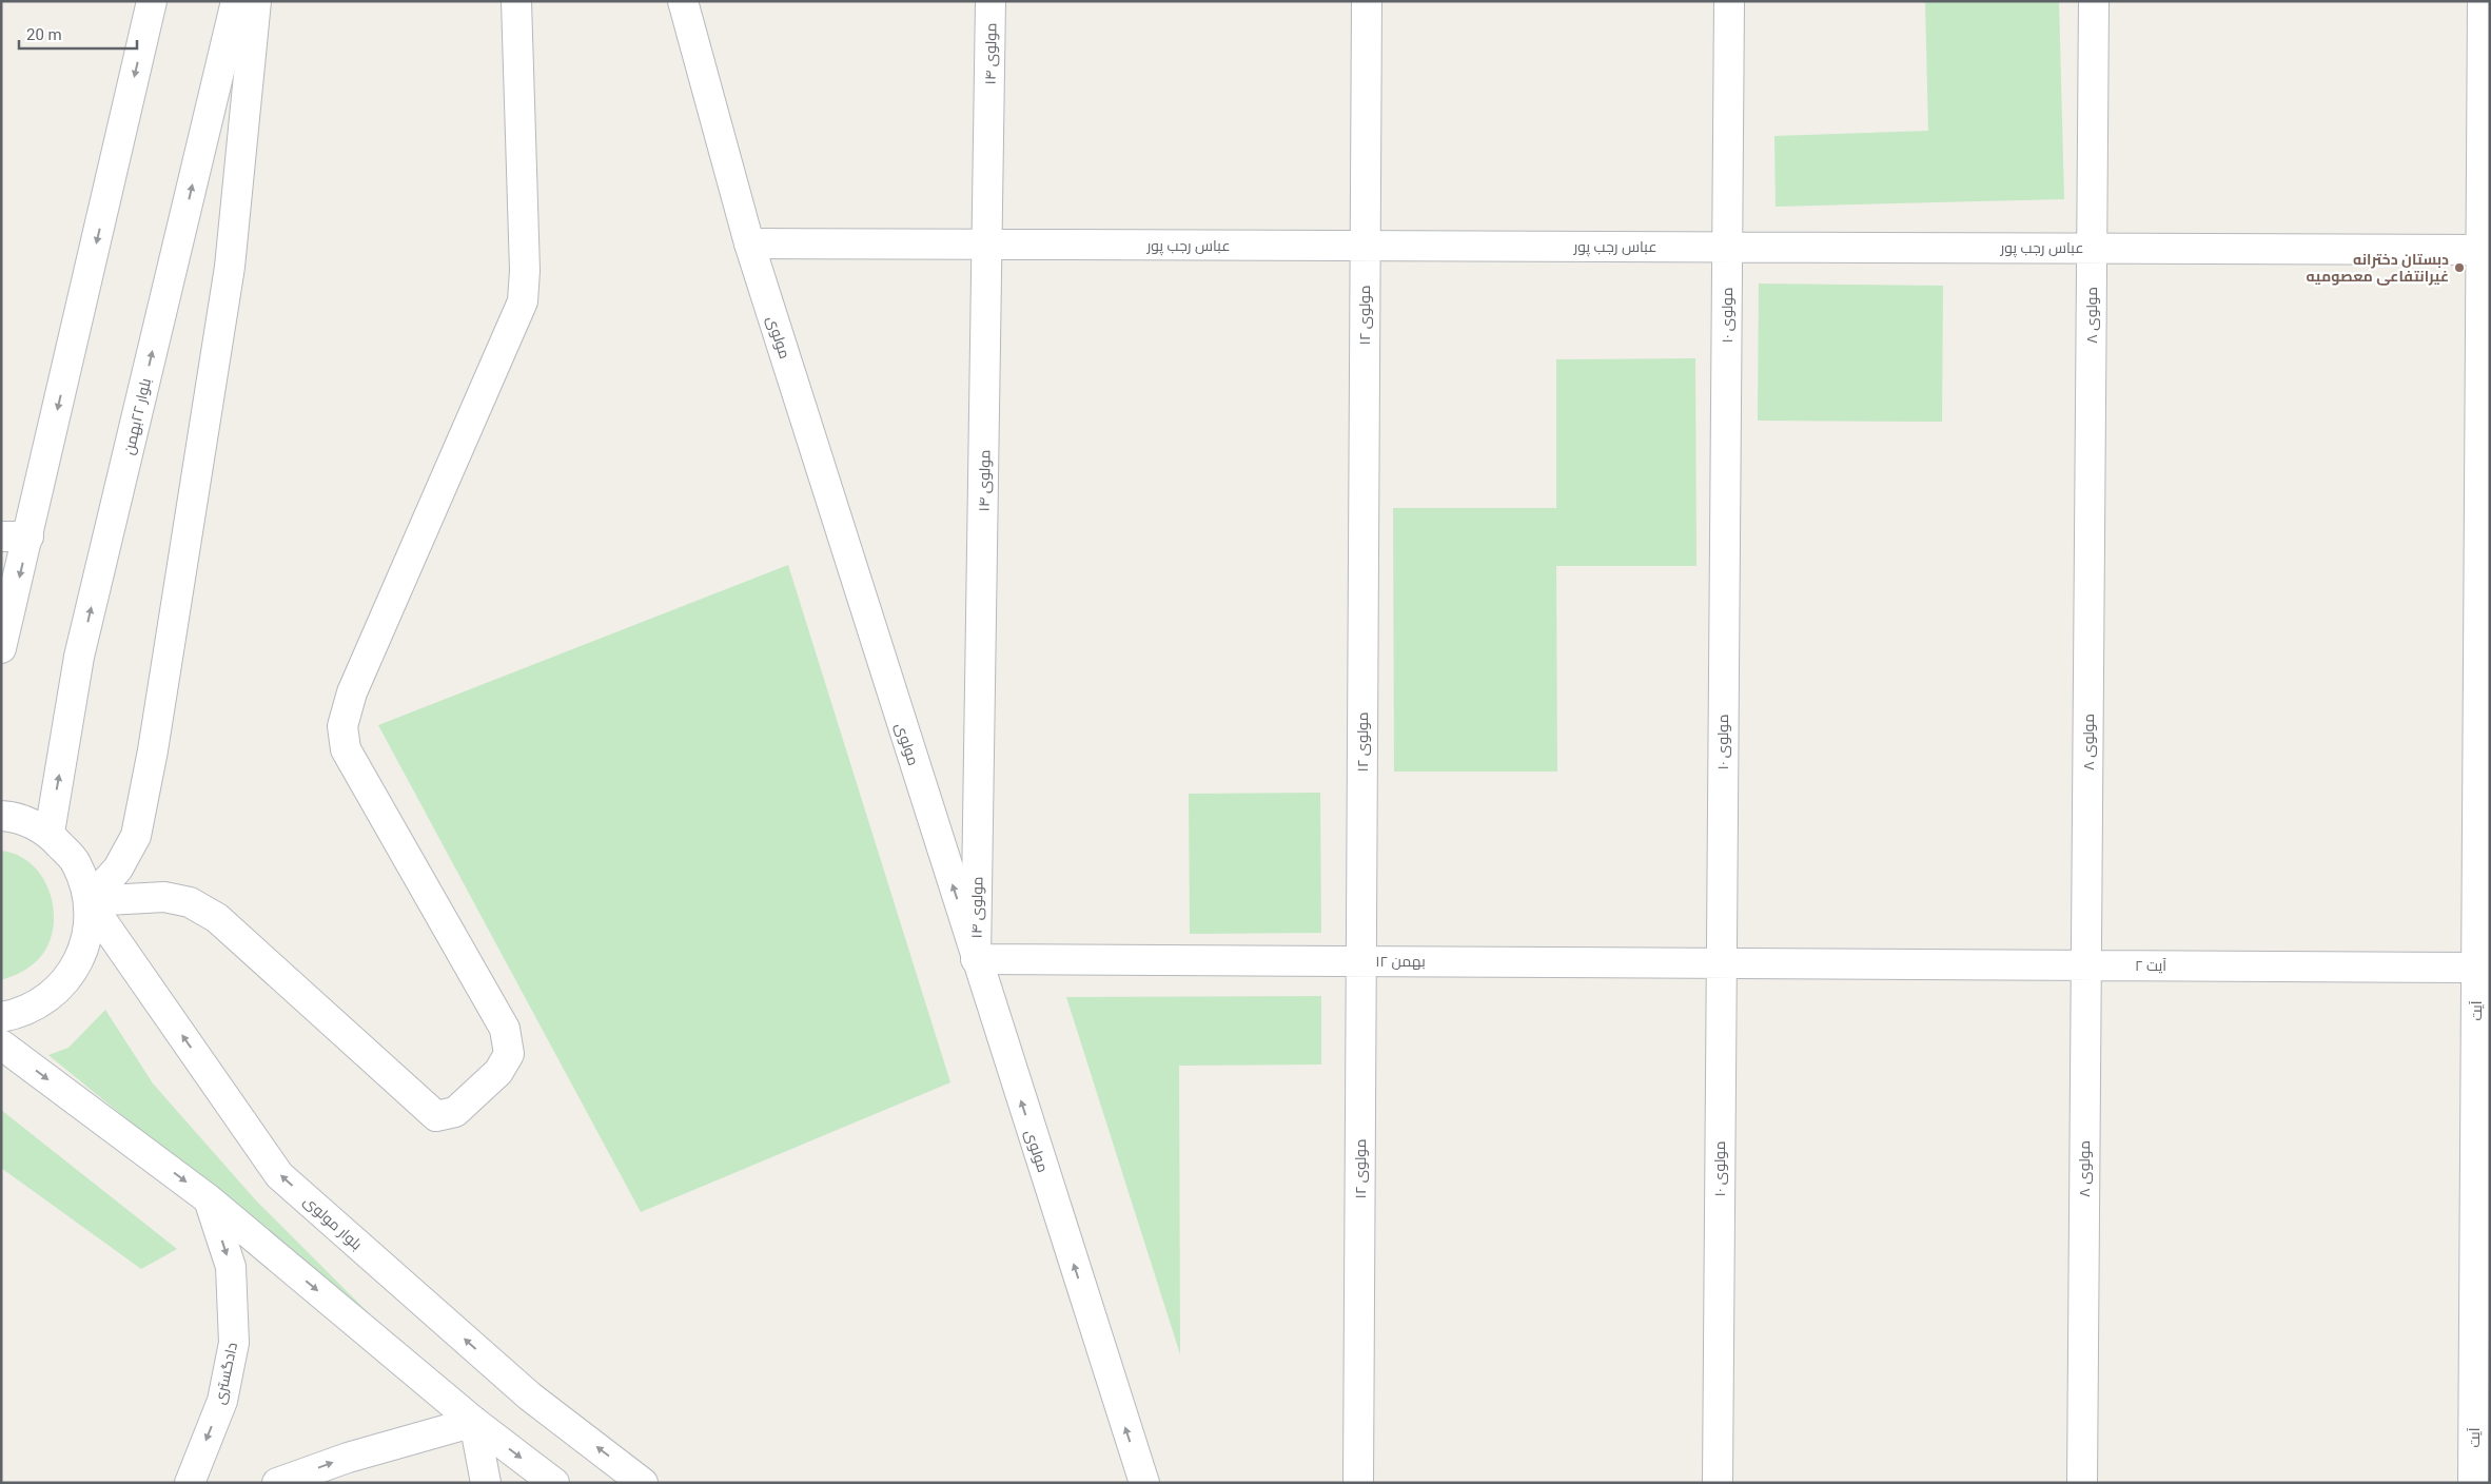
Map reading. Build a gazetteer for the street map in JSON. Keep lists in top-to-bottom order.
{
  "streets": {
    "street": [
      "مولوی ۱۴",
      "عباس رجب پور",
      "مولوی ۱۲",
      "مولوی ۱۰",
      "مولوی ۸",
      "مولوی",
      "بلوار ۲۲بهمن",
      "بهمن ۱۲",
      "آیت ۲",
      "آیت",
      "بلوار مولوی",
      "دادگستری"
    ]
  },
  "crossings": [
    ["مولوی ۱۴", "عباس رجب پور"],
    ["مولوی ۱۴", "مولوی"],
    ["مولوی ۱۴", "بهمن ۱۲"],
    ["عباس رجب پور", "مولوی ۱۲"],
    ["عباس رجب پور", "مولوی ۱۰"],
    ["عباس رجب پور", "مولوی ۸"],
    ["عباس رجب پور", "مولوی"],
    ["عباس رجب پور", "آیت"],
    ["مولوی ۱۲", "بهمن ۱۲"],
    ["مولوی ۱۰", "بهمن ۱۲"],
    ["مولوی ۸", "آیت ۲"],
    ["مولوی", "بهمن ۱۲"],
    ["بهمن ۱۲", "آیت ۲"],
    ["آیت ۲", "آیت"]
  ],
  "one_way": ["مولوی", "دادگستری"],
  "places": ["دبستان دخترانه غیرانتفاعی معصومیه"],
  "scale_bar": "20 m"
}
